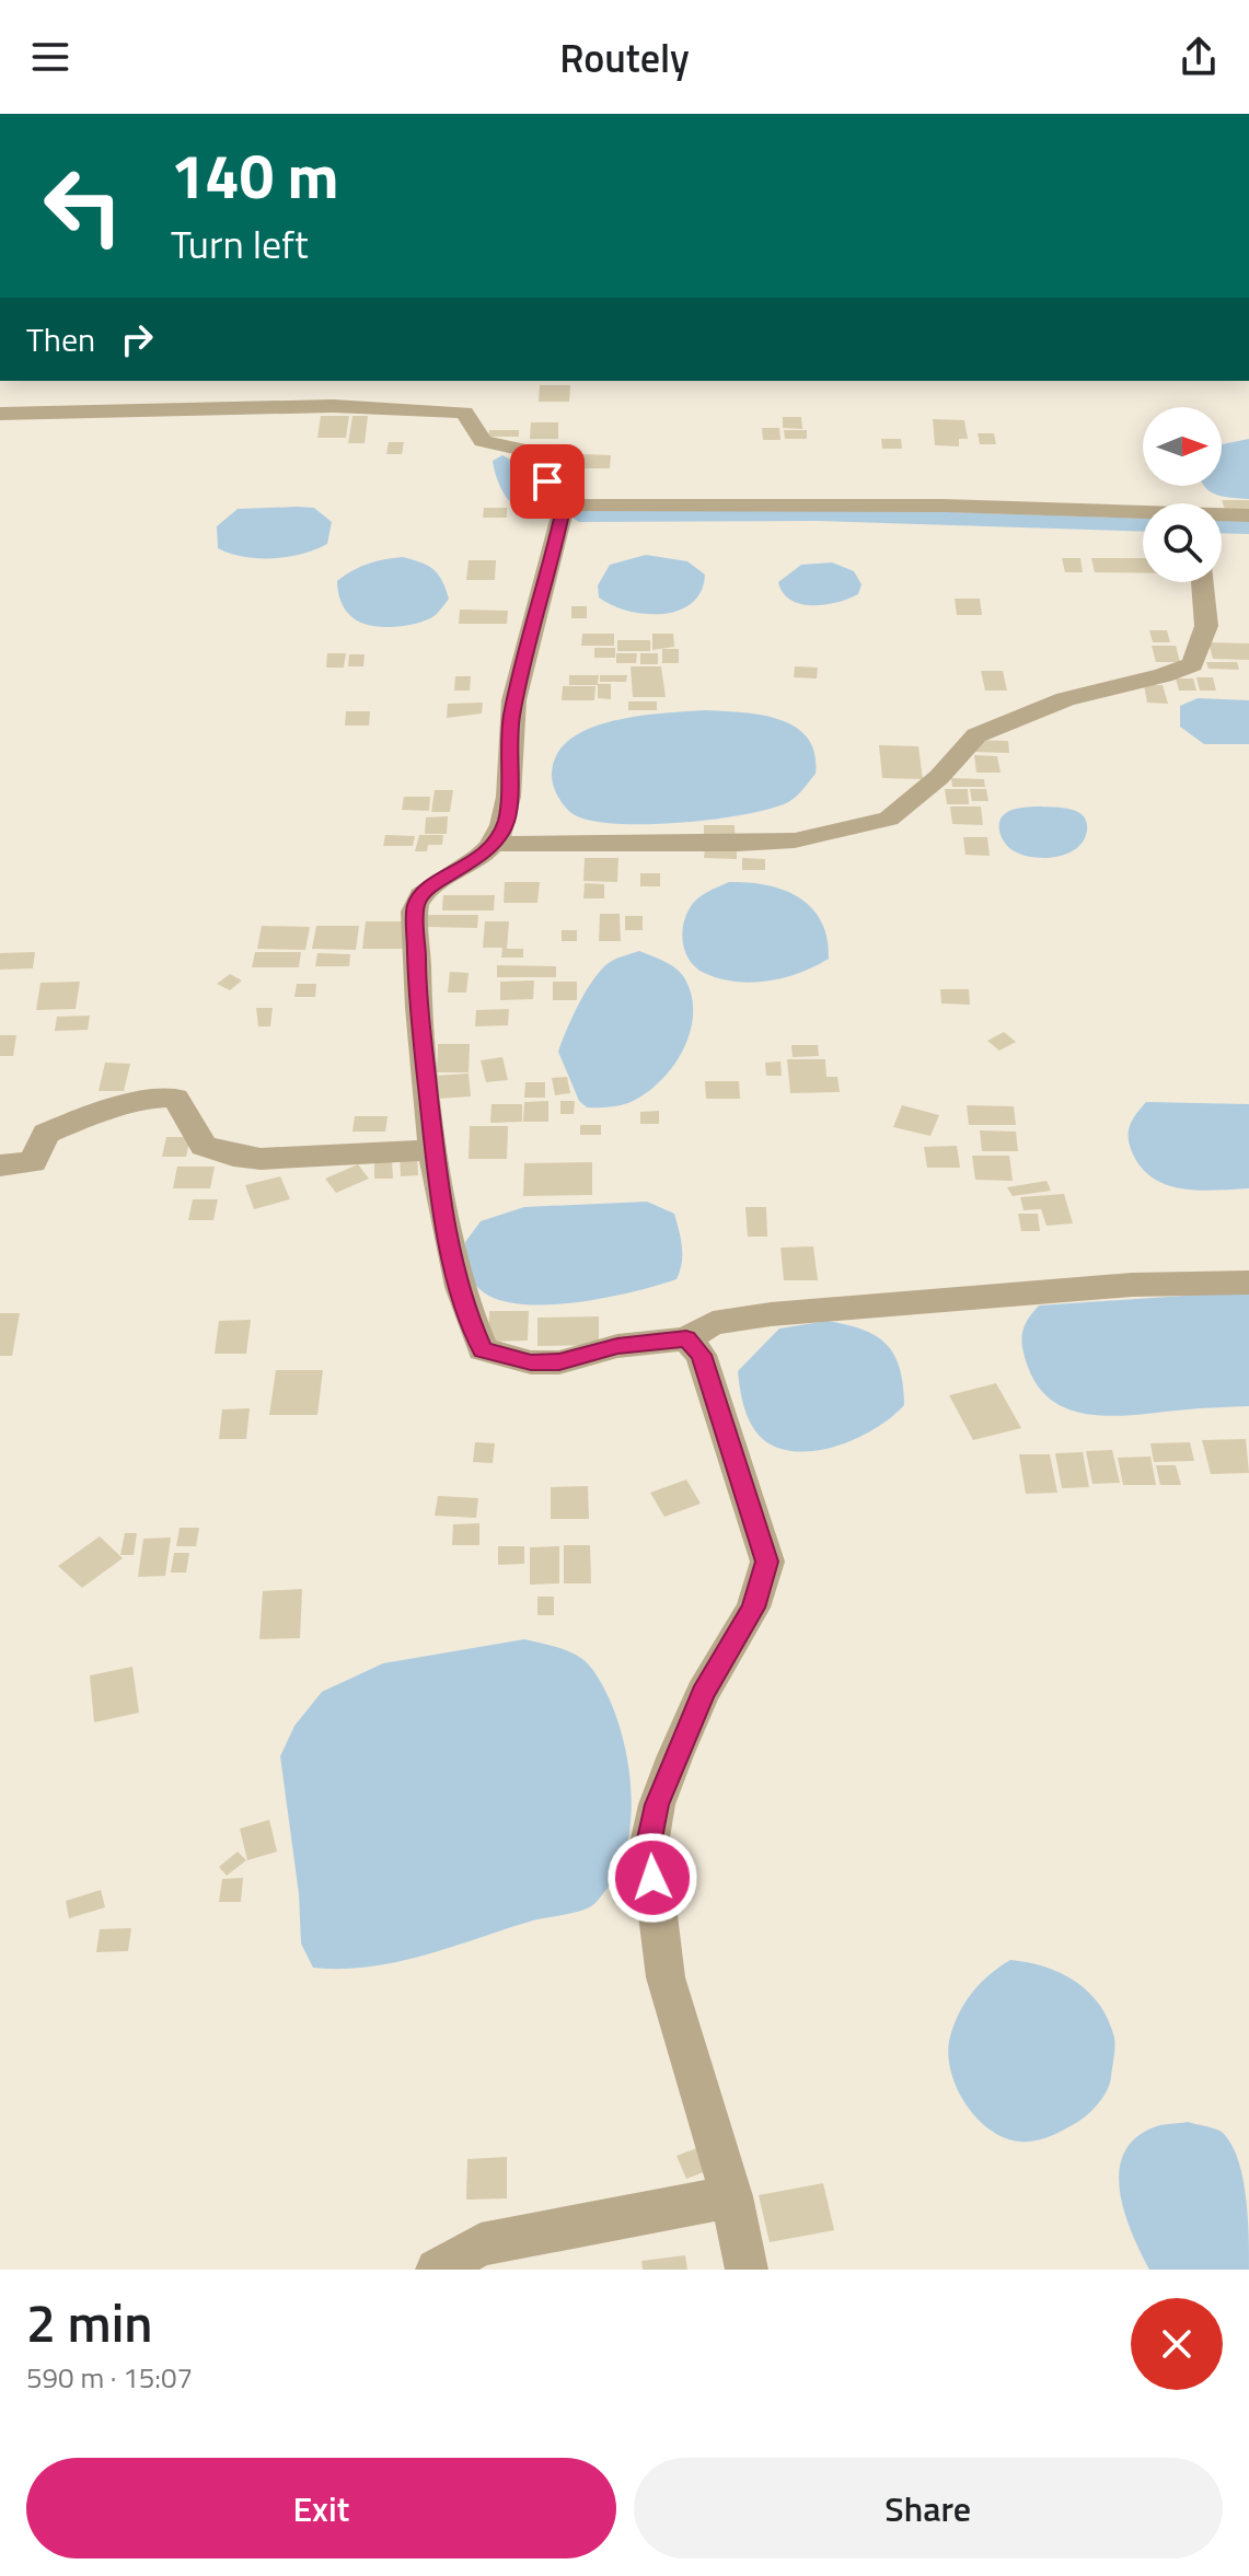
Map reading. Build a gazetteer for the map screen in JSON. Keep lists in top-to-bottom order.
{
  "north": "right",
  "page": {
    "header": "Routely",
    "turn": ["140 m", "Turn left"],
    "then": "Then",
    "heading": ["2 min", "590 m · 15:07"],
    "buttons": ["Exit", "Share"]
  }
}
